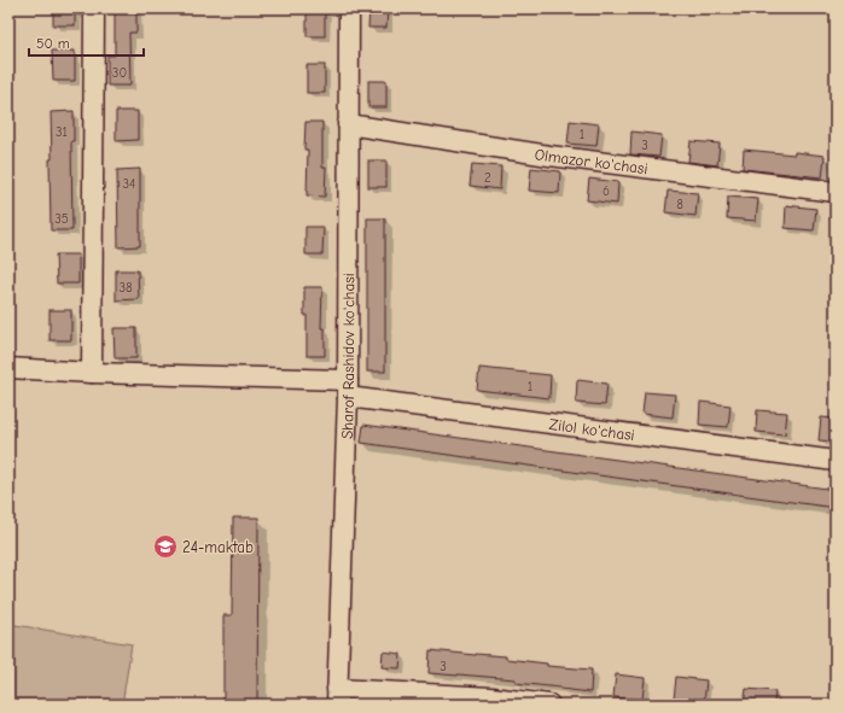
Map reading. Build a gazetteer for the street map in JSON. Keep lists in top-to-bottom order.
{
  "streets": {
    "street": ["Olmazor ko'chasi", "Sharof Rashidov ko'chasi", "Zilol ko'chasi"]
  },
  "crossings": [
    ["Olmazor ko'chasi", "Sharof Rashidov ko'chasi"],
    ["Sharof Rashidov ko'chasi", "Zilol ko'chasi"]
  ],
  "places": {
    "school or university": ["24-maktab"]
  },
  "house_numbers": [
    "30",
    "31",
    "1",
    "3",
    "2",
    "34",
    "6",
    "8",
    "35",
    "38",
    "1",
    "3"
  ],
  "scale_bar": "50 m"
}
